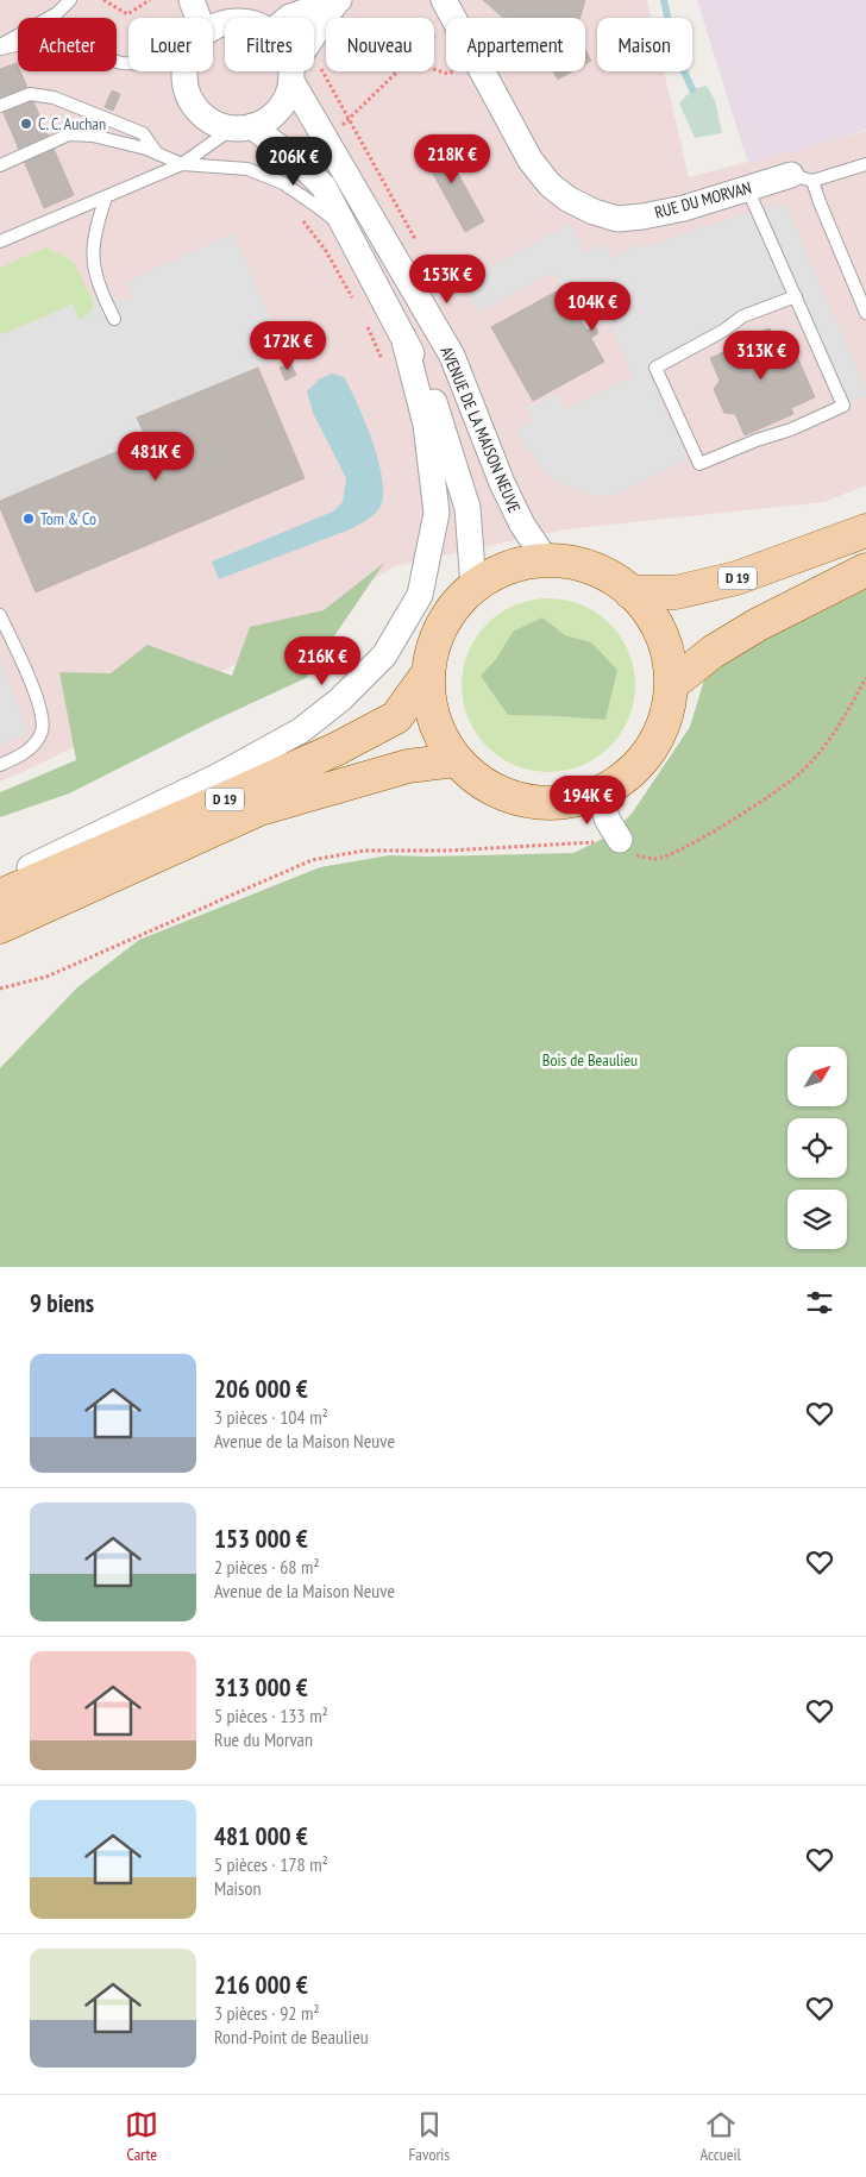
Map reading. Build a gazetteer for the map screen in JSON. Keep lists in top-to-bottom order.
{
  "streets": {
    "main road": ["D 19"],
    "street": ["RUE DU MORVAN", "AVENUE DE LA MAISON NEUVE"]
  },
  "parks": ["Bois de Beaulieu"],
  "places": ["C. C. Auchan", "Tom & Co"],
  "north": "top right",
  "page": {
    "chip": [
      "Acheter",
      "Louer",
      "Filtres",
      "Nouveau",
      "Appartement",
      "Maison"
    ],
    "price": [
      "218K €",
      "206K €",
      "153K €",
      "104K €",
      "172K €",
      "313K €",
      "481K €",
      "216K €",
      "194K €"
    ],
    "heading": "9 biens",
    "list": [
      {
        "name": "206 000 €",
        "note": "3 pièces · 104 m² · Avenue de la Maison Neuve"
      },
      {
        "name": "153 000 €",
        "note": "2 pièces · 68 m² · Avenue de la Maison Neuve"
      },
      {
        "name": "313 000 €",
        "note": "5 pièces · 133 m² · Rue du Morvan"
      },
      {
        "name": "481 000 €",
        "note": "5 pièces · 178 m² · Maison"
      },
      {
        "name": "216 000 €",
        "note": "3 pièces · 92 m² · Rond-Point de Beaulieu"
      }
    ],
    "tabs": ["Carte", "Favoris", "Accueil"]
  }
}
